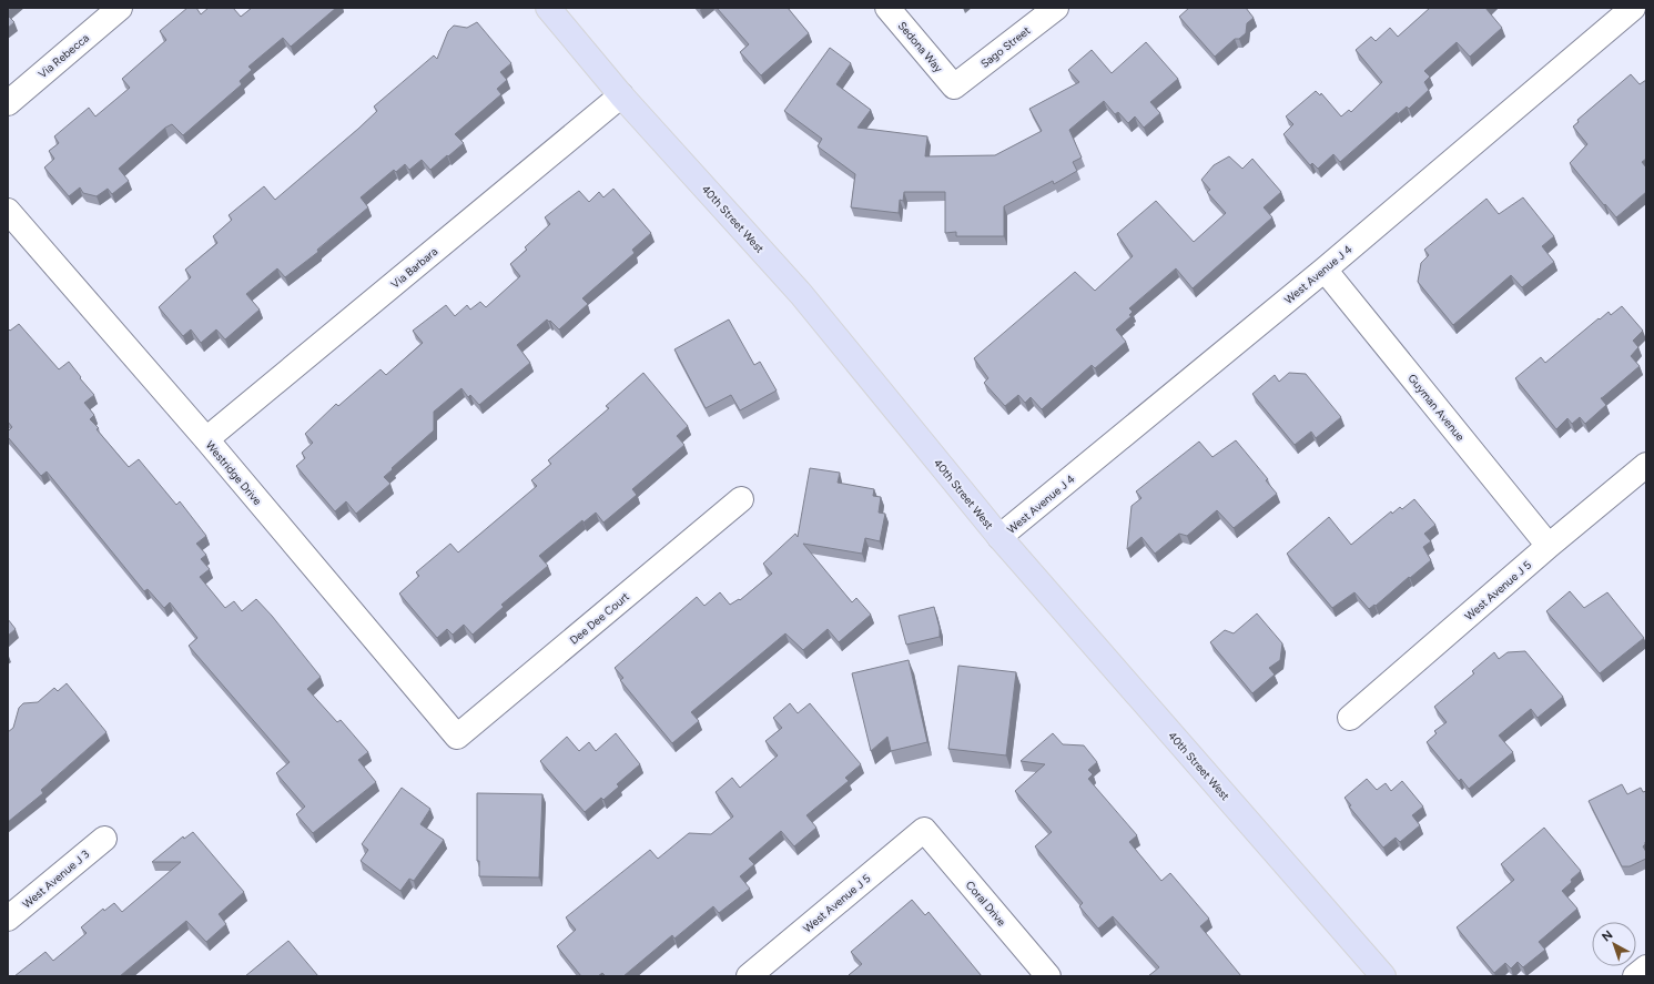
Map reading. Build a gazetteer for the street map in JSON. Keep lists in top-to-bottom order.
{
  "streets": {
    "main road": ["40th Street West"],
    "street": [
      "Sedona Way",
      "Sago Street",
      "Via Rebecca",
      "Via Barbara",
      "West Avenue J 4",
      "Guyman Avenue",
      "Westridge Drive",
      "West Avenue J 5",
      "Dee Dee Court",
      "West Avenue J 3",
      "Coral Drive"
    ]
  },
  "crossings": [
    ["Sedona Way", "Sago Street"],
    ["40th Street West", "Via Barbara"],
    ["40th Street West", "West Avenue J 4"],
    ["Via Barbara", "Westridge Drive"],
    ["West Avenue J 4", "Guyman Avenue"],
    ["Guyman Avenue", "West Avenue J 5"],
    ["Westridge Drive", "Dee Dee Court"],
    ["West Avenue J 5", "Coral Drive"]
  ],
  "north": "top left"
}
